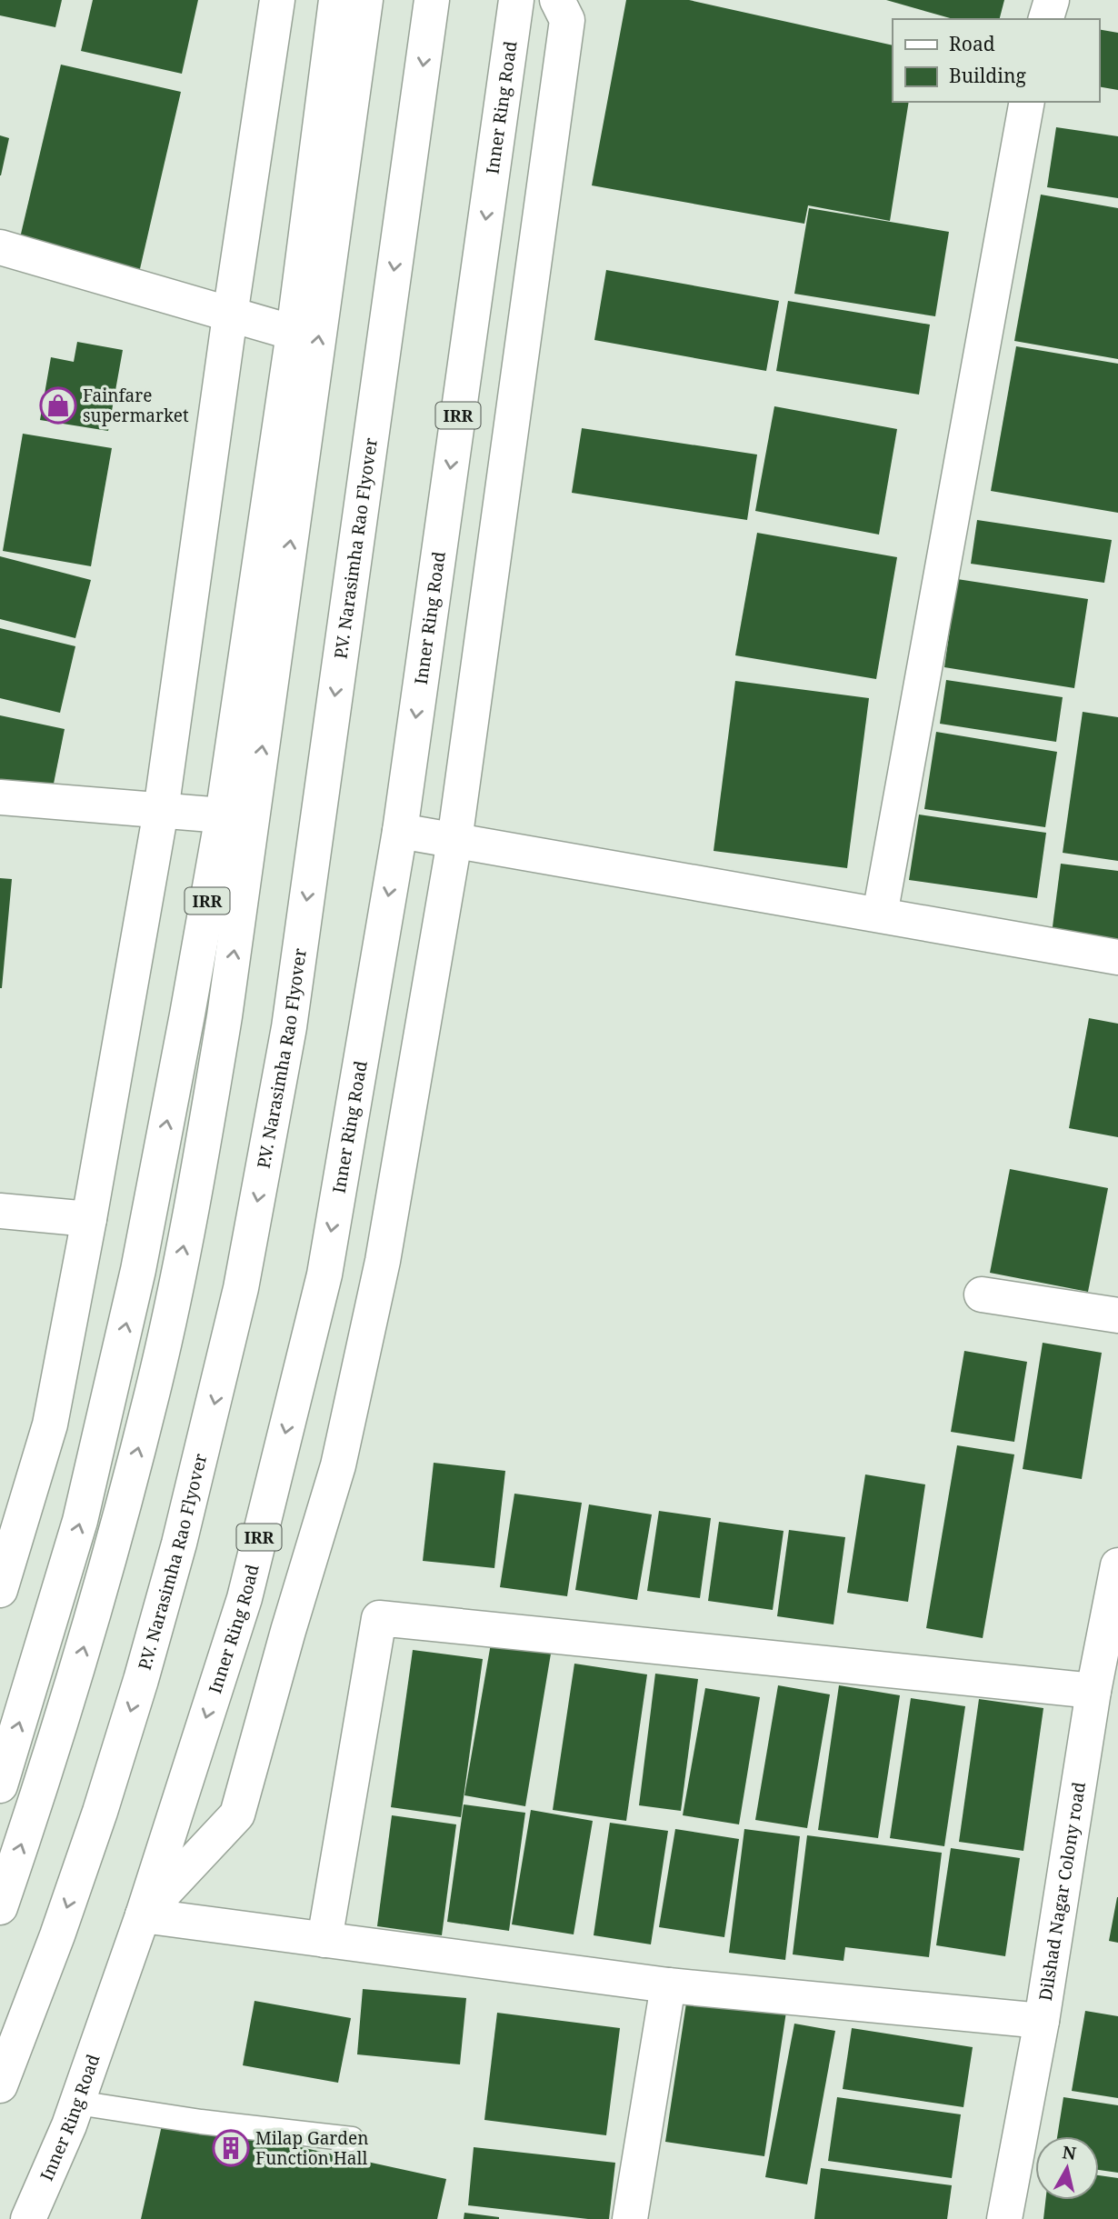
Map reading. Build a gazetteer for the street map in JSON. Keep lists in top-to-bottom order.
{
  "streets": {
    "main road": [
      "Inner Ring Road",
      "IRR",
      "P.V. Narasimha Rao Flyover",
      "Dilshad Nagar Colony road"
    ]
  },
  "places": {
    "shop": ["Fainfare supermarket"],
    "building": ["Milap Garden Function Hall"]
  },
  "legend": ["Road", "Building"],
  "north": "top"
}
